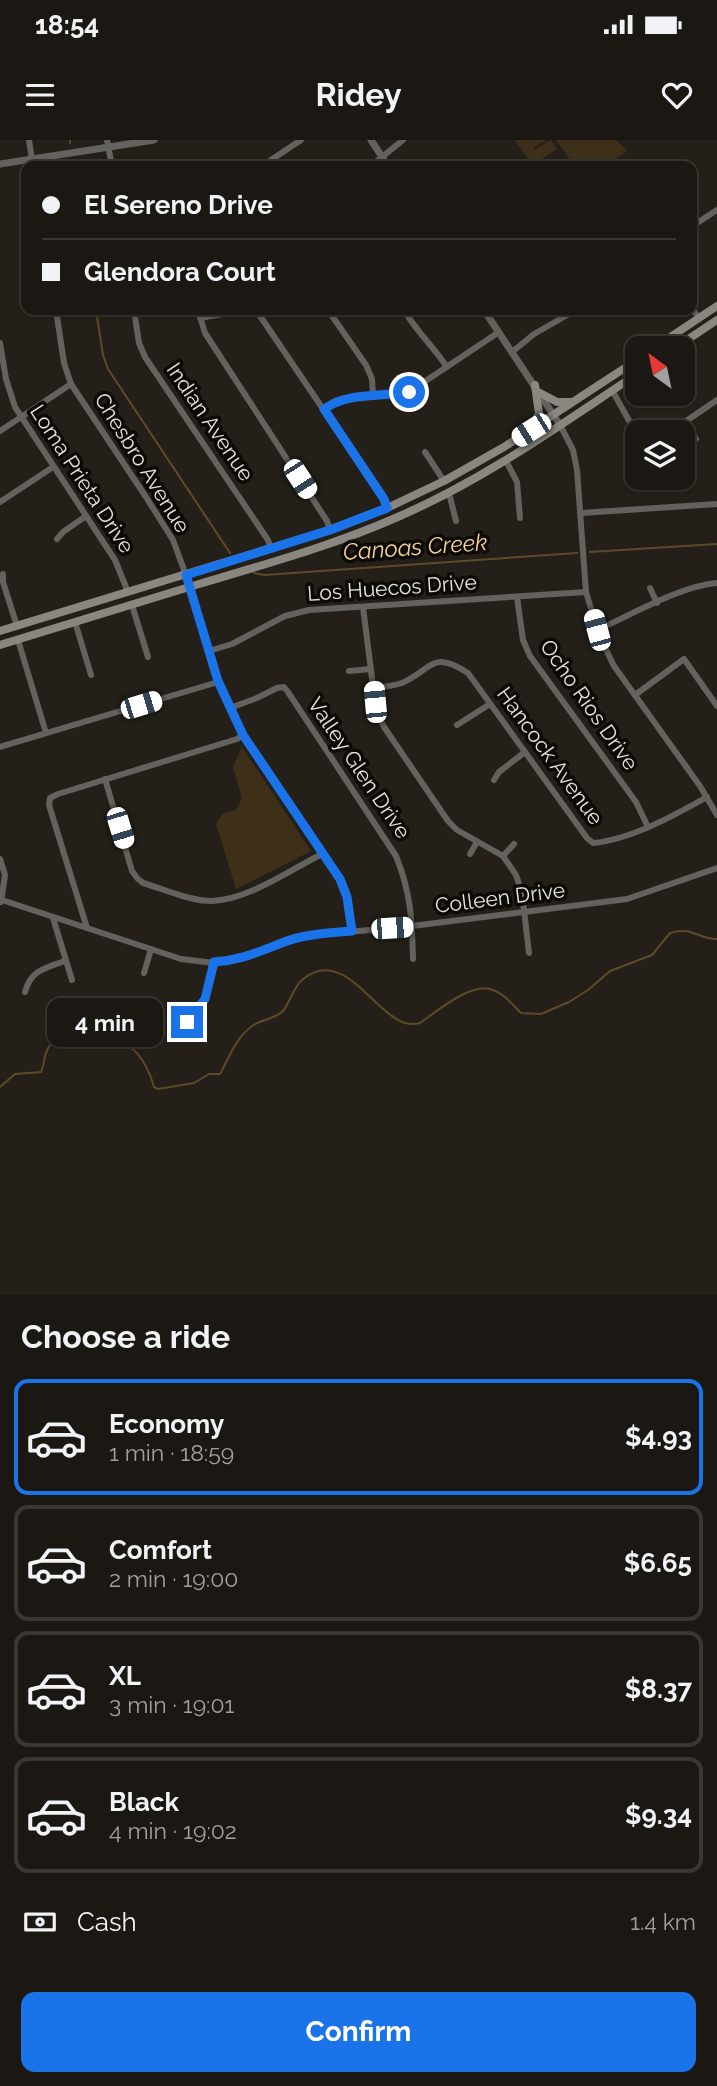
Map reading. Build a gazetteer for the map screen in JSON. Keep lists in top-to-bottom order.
{
  "streets": {
    "street": [
      "Indian Avenue",
      "Chesbro Avenue",
      "Loma Prieta Drive",
      "Los Huecos Drive",
      "Ocho Rios Drive",
      "Hancock Avenue",
      "Valley Glen Drive",
      "Colleen Drive"
    ]
  },
  "crossings": [
    ["Chesbro Avenue", "Los Huecos Drive"],
    ["Chesbro Avenue", "Valley Glen Drive"],
    ["Chesbro Avenue", "Colleen Drive"],
    ["Los Huecos Drive", "Ocho Rios Drive"],
    ["Ocho Rios Drive", "Hancock Avenue"],
    ["Valley Glen Drive", "Colleen Drive"]
  ],
  "water": ["Canoas Creek"],
  "north": "top left",
  "page": {
    "status": "18:54",
    "header": "Ridey",
    "banner": ["El Sereno Drive", "Glendora Court"],
    "bubble": "4 min",
    "heading": "Choose a ride",
    "list": [
      {
        "name": "Economy",
        "note": "1 min · 18:59",
        "value": "$4.93"
      },
      {
        "name": "Comfort",
        "note": "2 min · 19:00",
        "value": "$6.65"
      },
      {
        "name": "XL",
        "note": "3 min · 19:01",
        "value": "$8.37"
      },
      {
        "name": "Black",
        "note": "4 min · 19:02",
        "value": "$9.34"
      }
    ],
    "pay": ["Cash", "1.4 km"],
    "buttons": "Confirm"
  }
}
